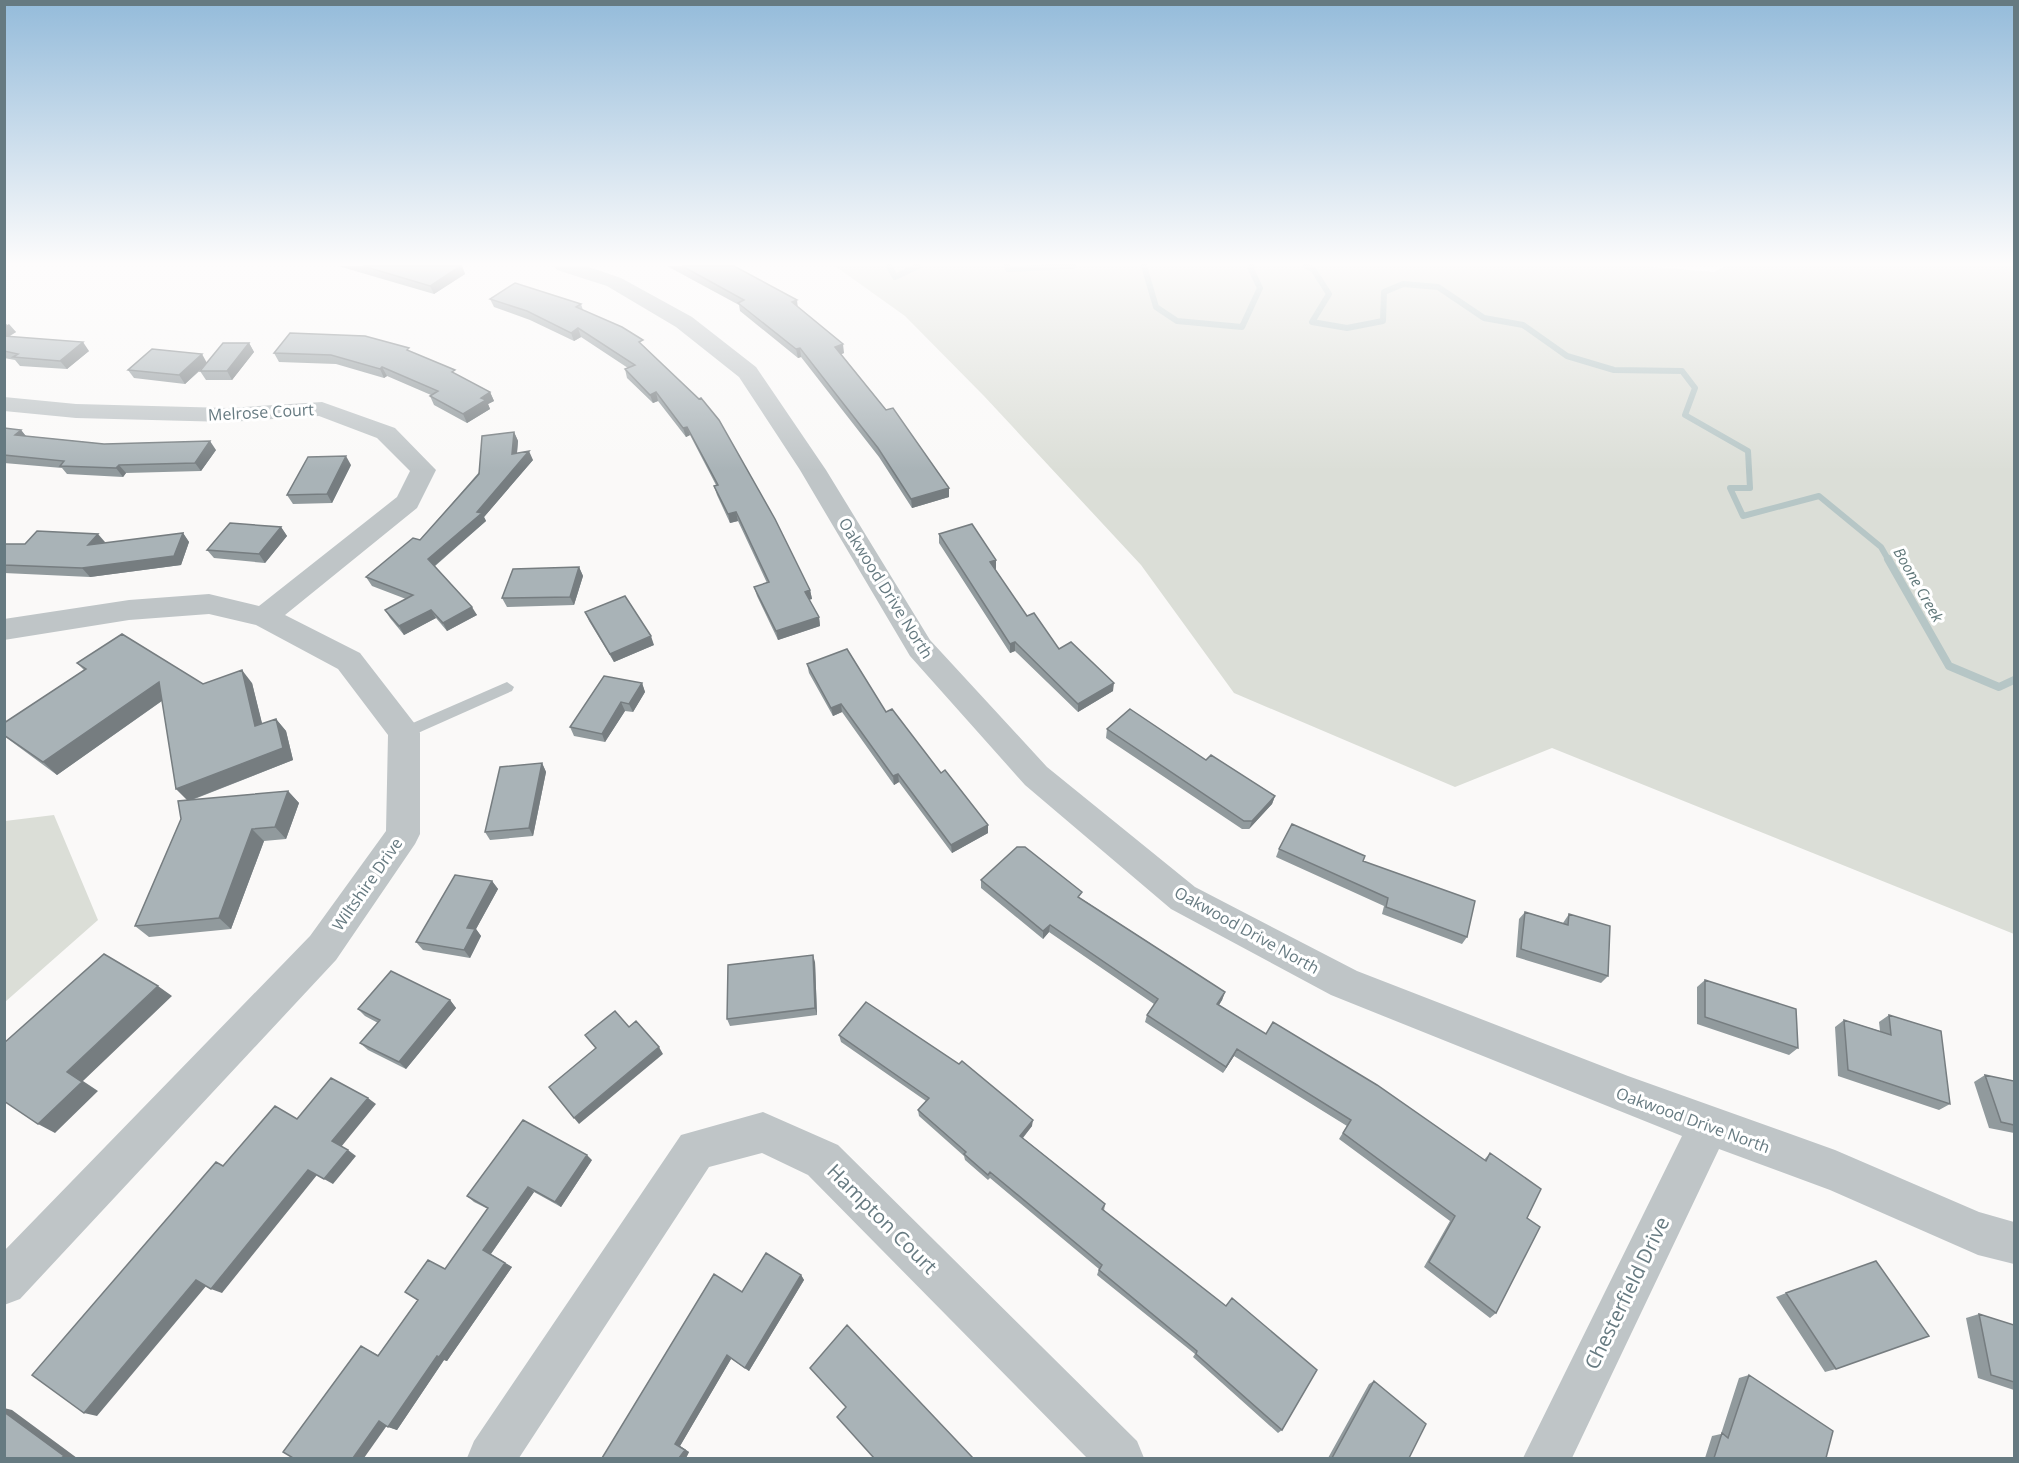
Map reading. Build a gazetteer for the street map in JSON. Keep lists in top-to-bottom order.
{
  "streets": {
    "street": [
      "Melrose Court",
      "Oakwood Drive North",
      "Wiltshire Drive",
      "Hampton Court",
      "Chesterfield Drive"
    ]
  },
  "crossings": [
    ["Oakwood Drive North", "Chesterfield Drive"]
  ],
  "water": ["Boone Creek"]
}
